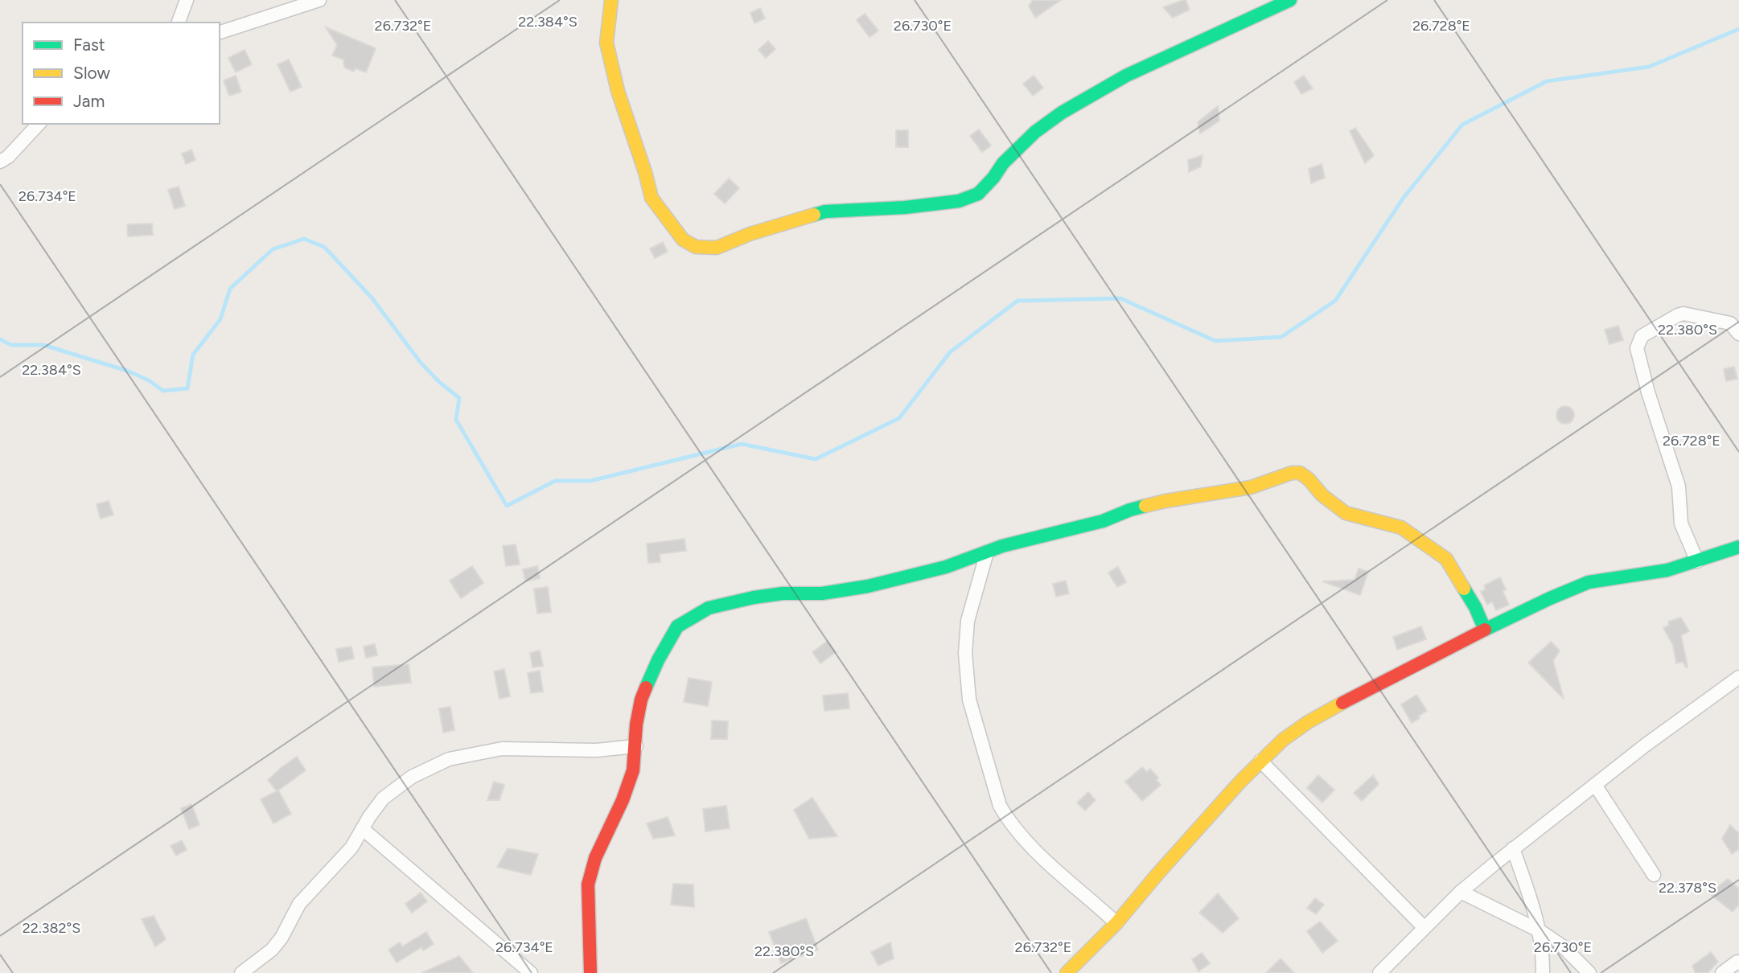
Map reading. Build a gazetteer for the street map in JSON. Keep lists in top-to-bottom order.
{
  "legend": ["Fast", "Slow", "Jam"],
  "coordinates": [
    "22.384°S",
    "26.732°E",
    "26.730°E",
    "26.728°E",
    "26.734°E",
    "22.380°S",
    "22.378°S",
    "22.382°S"
  ]
}
